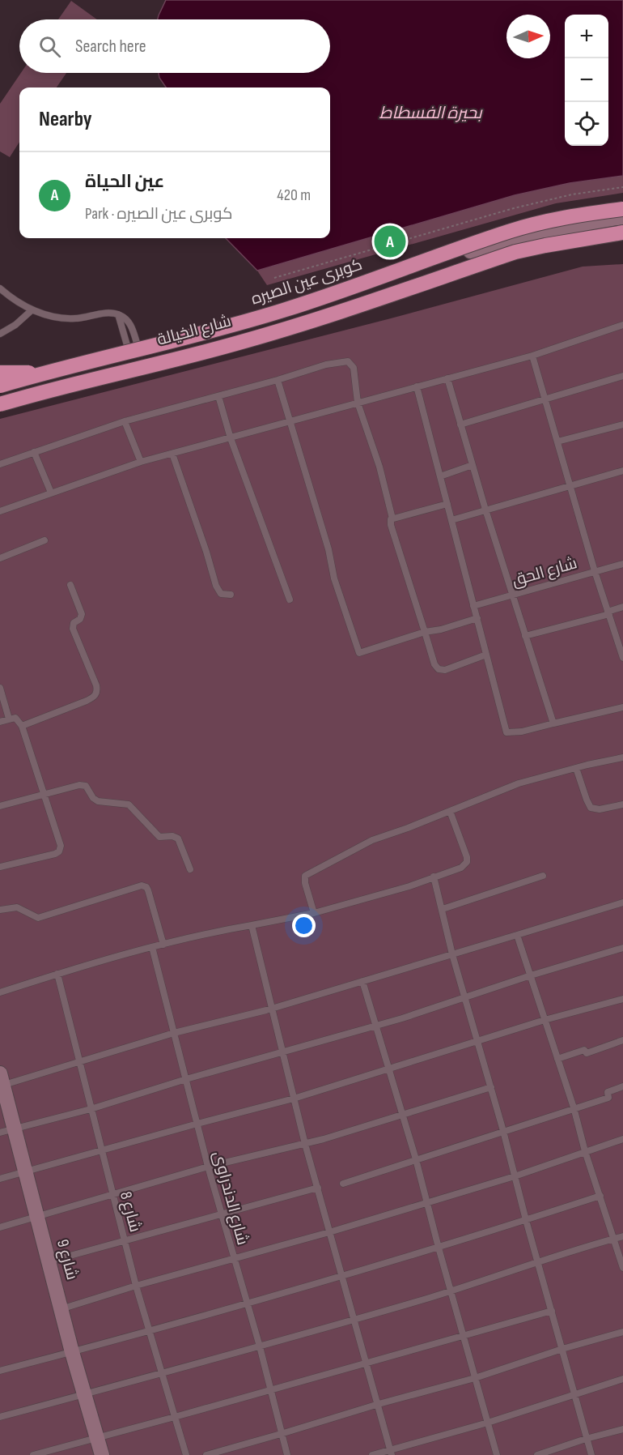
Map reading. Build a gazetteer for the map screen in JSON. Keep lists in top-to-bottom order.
{
  "streets": {
    "highway": ["كوبرى عين الصيره"],
    "street": ["شارع الخيالة", "شارع 9"],
    "lane": ["شارع الحق", "شارع الدندراوى", "شارع 8"]
  },
  "water": ["بحيرة الفسطاط"],
  "north": "right",
  "page": {
    "map_buttons": ["+", "−"],
    "search": "Search here",
    "heading": "Nearby",
    "list": [
      {
        "mark": "A",
        "name": "عين الحياة",
        "note": "Park · كوبرى عين الصيره",
        "value": "420 m"
      }
    ],
    "pins": "A"
  }
}
